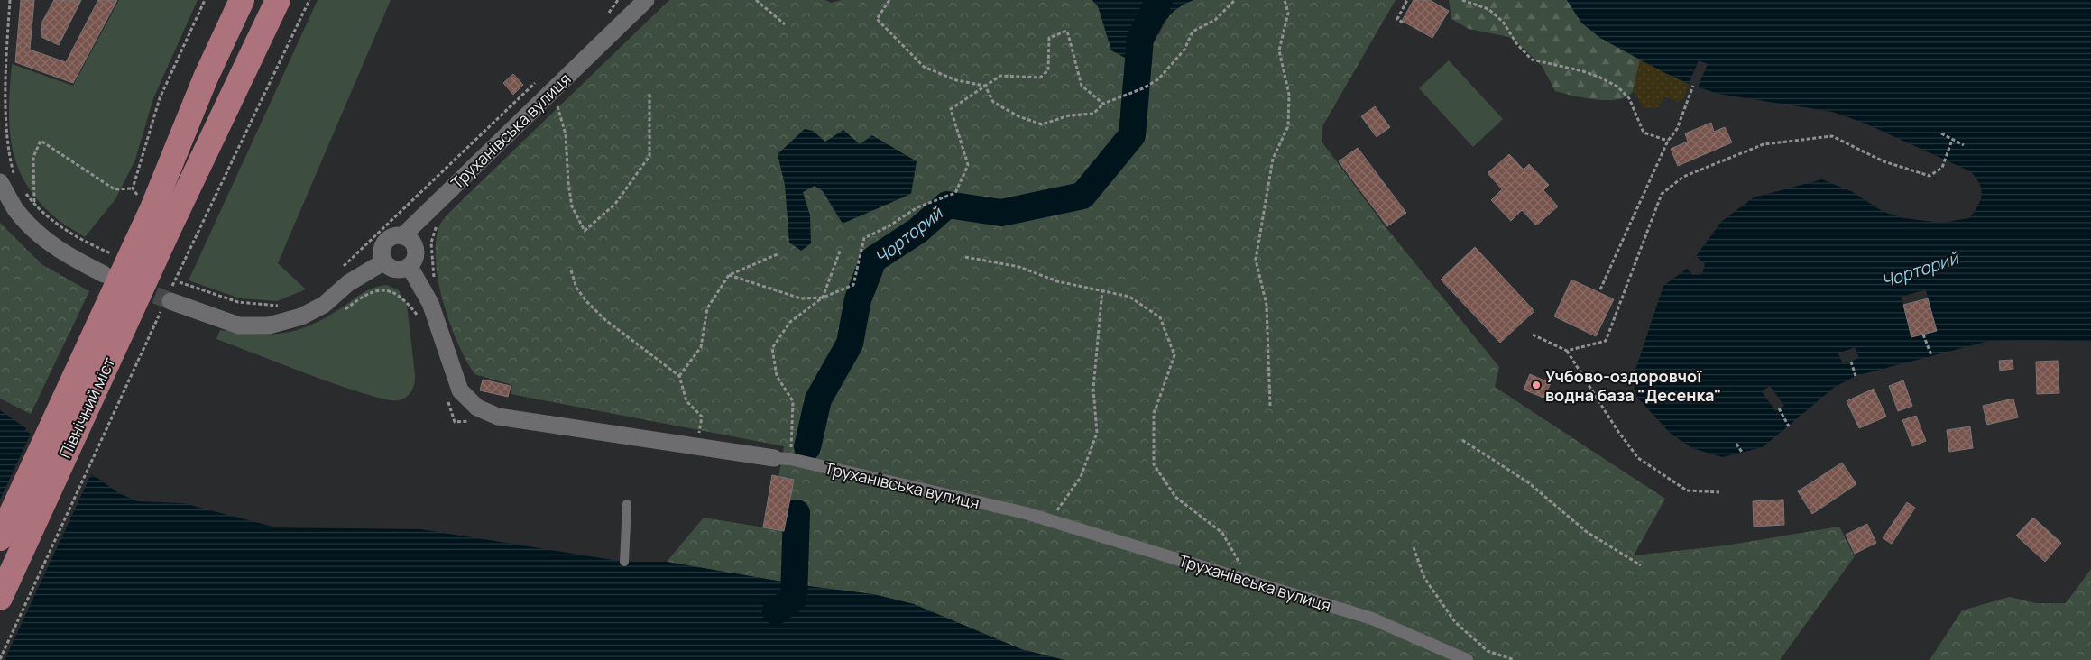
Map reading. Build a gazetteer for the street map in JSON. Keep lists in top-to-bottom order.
{
  "streets": {
    "main road": ["Північний міст"],
    "street": ["Труханівська вулиця"]
  },
  "water": ["Чорторий"],
  "places": ["Учбово-оздоровчої водна база \"Десенка\""]
}
